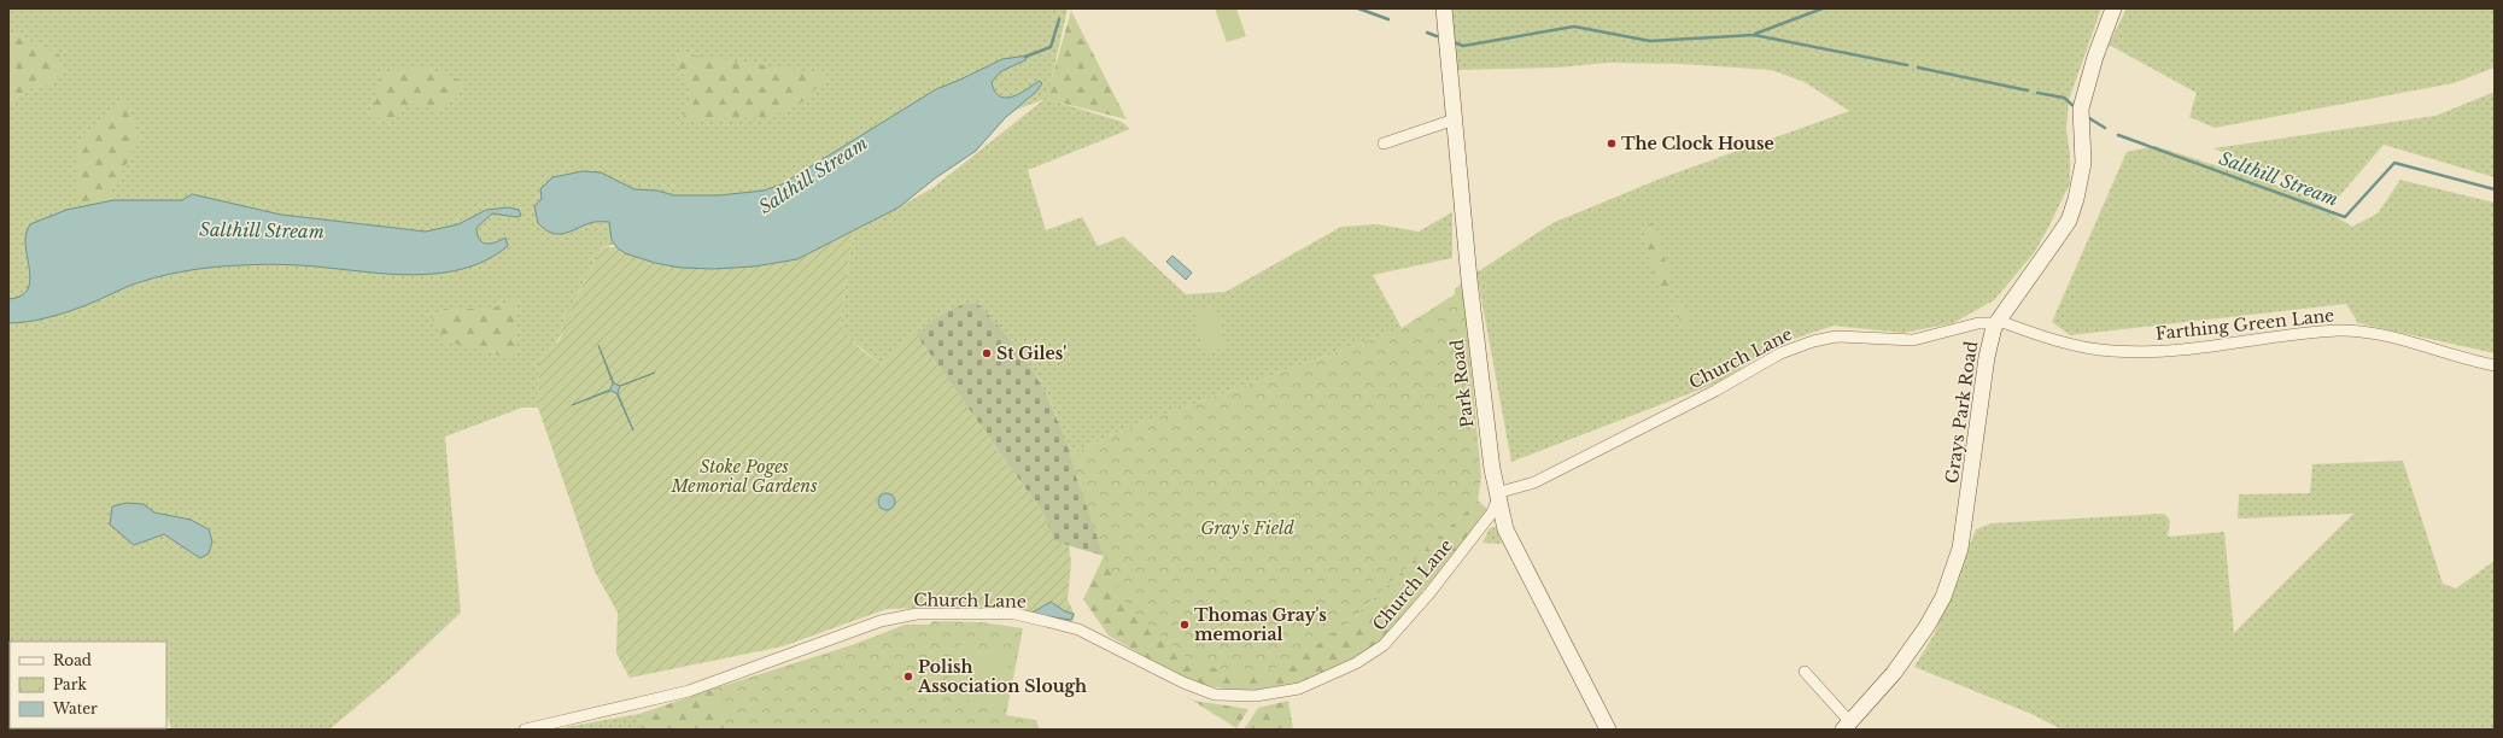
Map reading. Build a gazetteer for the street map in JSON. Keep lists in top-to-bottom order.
{
  "streets": {
    "main road": ["Park Road", "Grays Park Road"],
    "street": ["Farthing Green Lane", "Church Lane"]
  },
  "crossings": [
    ["Farthing Green Lane", "Church Lane"],
    ["Farthing Green Lane", "Grays Park Road"],
    ["Church Lane", "Park Road"],
    ["Church Lane", "Grays Park Road"]
  ],
  "water": ["Salthill Stream"],
  "parks": ["Stoke Poges Memorial Gardens", "Gray's Field"],
  "places": [
    "The Clock House",
    "St Giles'",
    "Thomas Gray's memorial",
    "Polish Association Slough"
  ],
  "legend": ["Road", "Park", "Water"]
}
